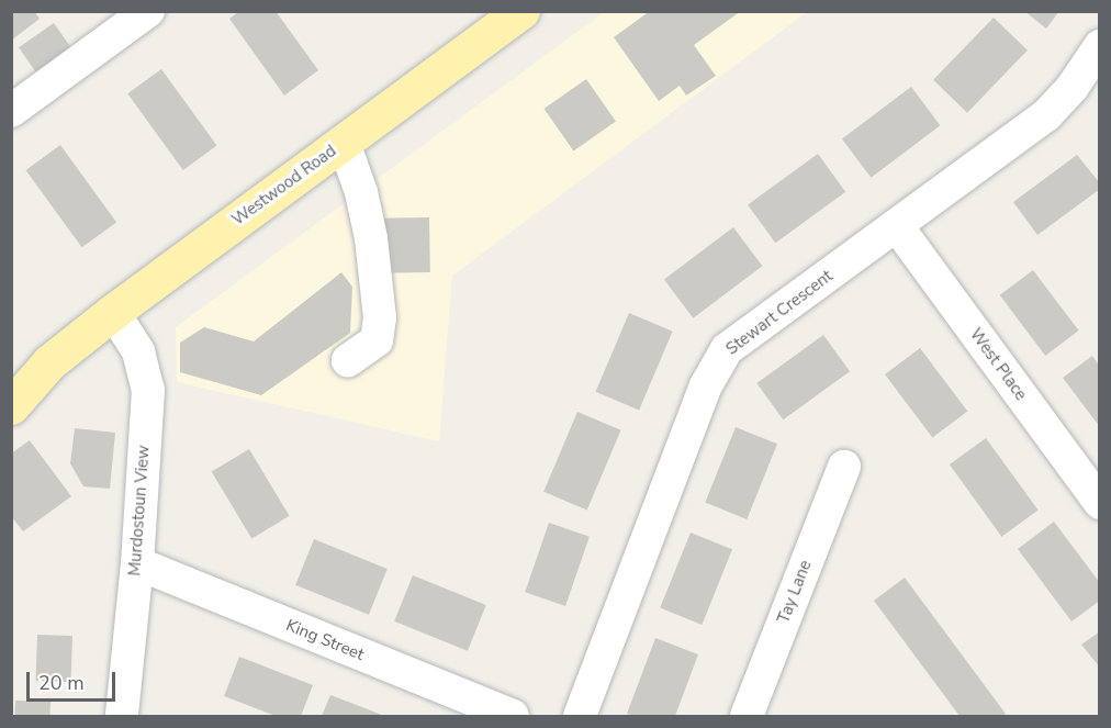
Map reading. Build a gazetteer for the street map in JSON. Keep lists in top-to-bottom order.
{
  "streets": {
    "main road": ["Westwood Road"],
    "street": [
      "Stewart Crescent",
      "West Place",
      "Murdostoun View",
      "Tay Lane",
      "King Street"
    ]
  },
  "crossings": [
    ["Westwood Road", "Murdostoun View"],
    ["Stewart Crescent", "West Place"],
    ["Murdostoun View", "King Street"]
  ],
  "scale_bar": "20 m"
}
